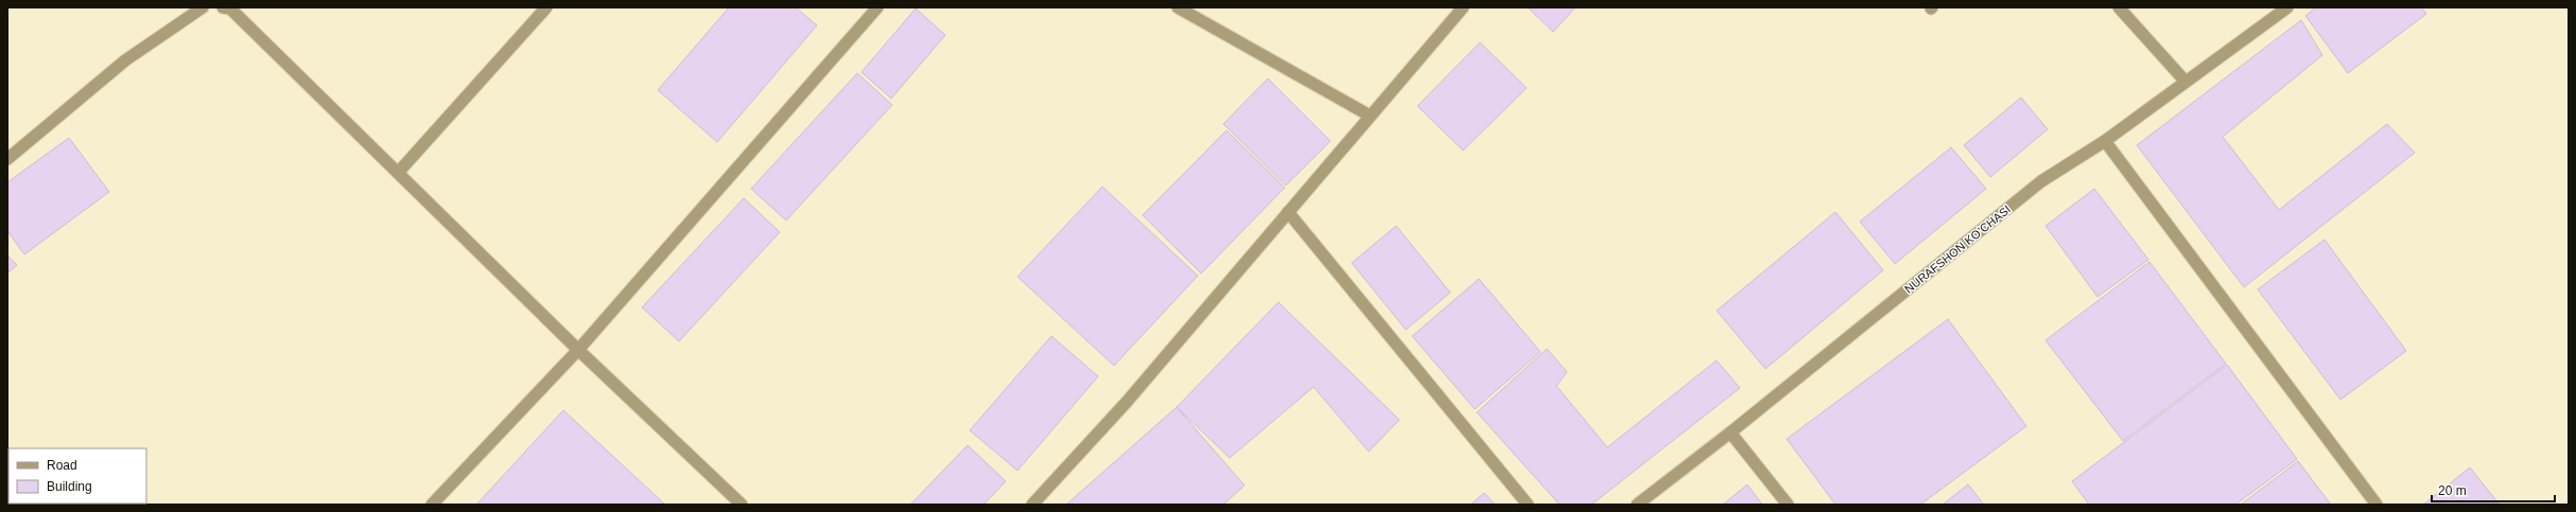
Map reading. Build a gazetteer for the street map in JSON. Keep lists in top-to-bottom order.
{
  "streets": {
    "street": ["NURAFSHON KO’CHASI"]
  },
  "legend": ["Road", "Building"],
  "scale_bar": "20 m"
}
